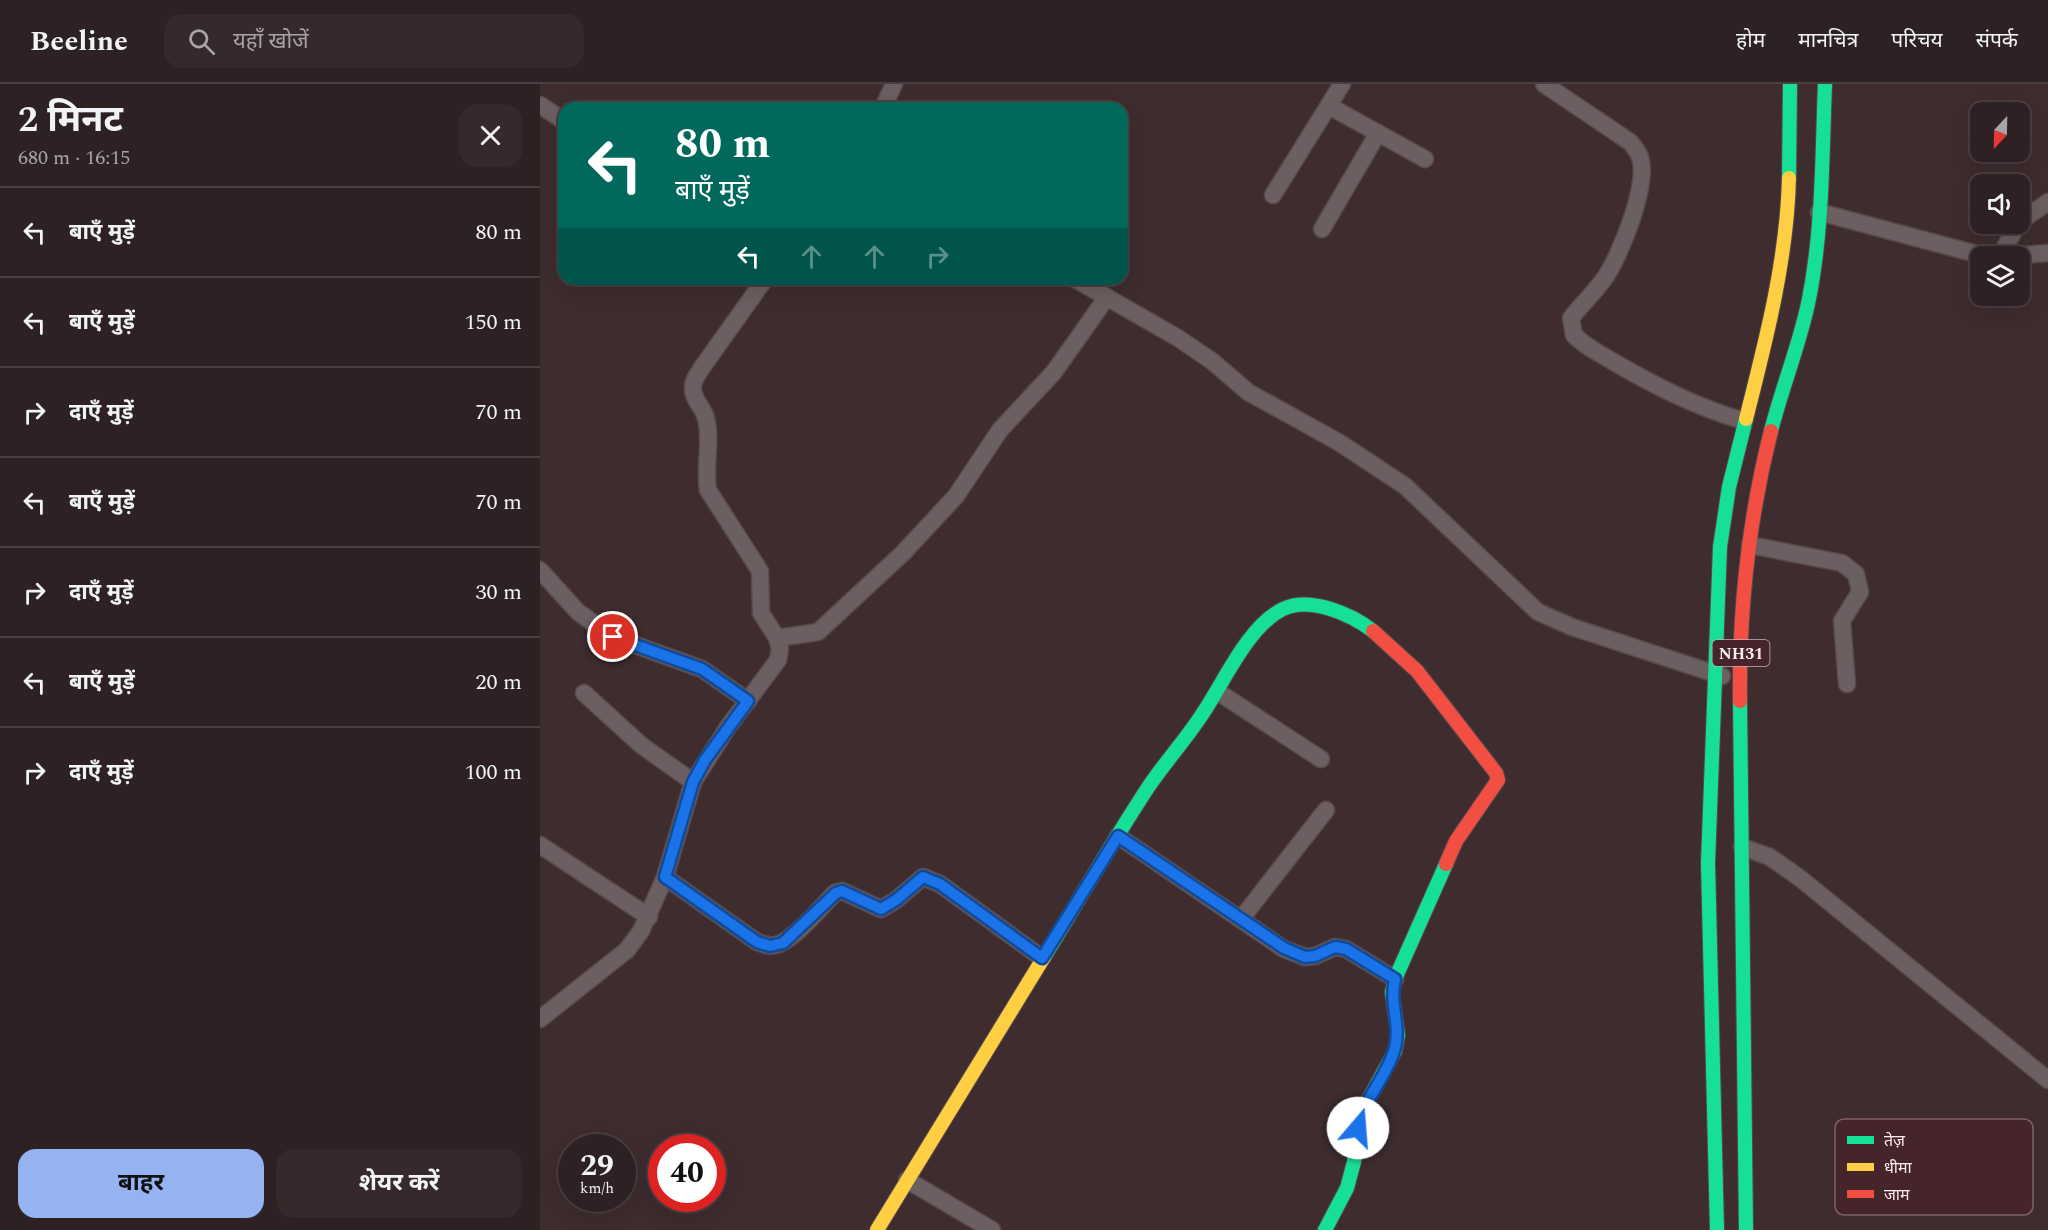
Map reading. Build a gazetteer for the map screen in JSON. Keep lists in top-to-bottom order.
{
  "streets": {
    "main road": ["NH31"]
  },
  "legend": ["तेज़", "धीमा", "जाम"],
  "north": "bottom",
  "page": {
    "header": "Beeline",
    "search": "यहाँ खोजें",
    "nav": [
      "होम",
      "मानचित्र",
      "परिचय",
      "संपर्क"
    ],
    "heading": ["2 मिनट", "680 m · 16:15"],
    "turn": ["80 m", "बाएँ मुड़ें"],
    "list": [
      {
        "name": "बाएँ मुड़ें",
        "value": "80 m"
      },
      {
        "name": "बाएँ मुड़ें",
        "value": "150 m"
      },
      {
        "name": "दाएँ मुड़ें",
        "value": "70 m"
      },
      {
        "name": "बाएँ मुड़ें",
        "value": "70 m"
      },
      {
        "name": "दाएँ मुड़ें",
        "value": "30 m"
      },
      {
        "name": "बाएँ मुड़ें",
        "value": "20 m"
      },
      {
        "name": "दाएँ मुड़ें",
        "value": "100 m"
      }
    ],
    "speed": "29 km/h",
    "limit": "40",
    "buttons": ["बाहर", "शेयर करें"]
  }
}
